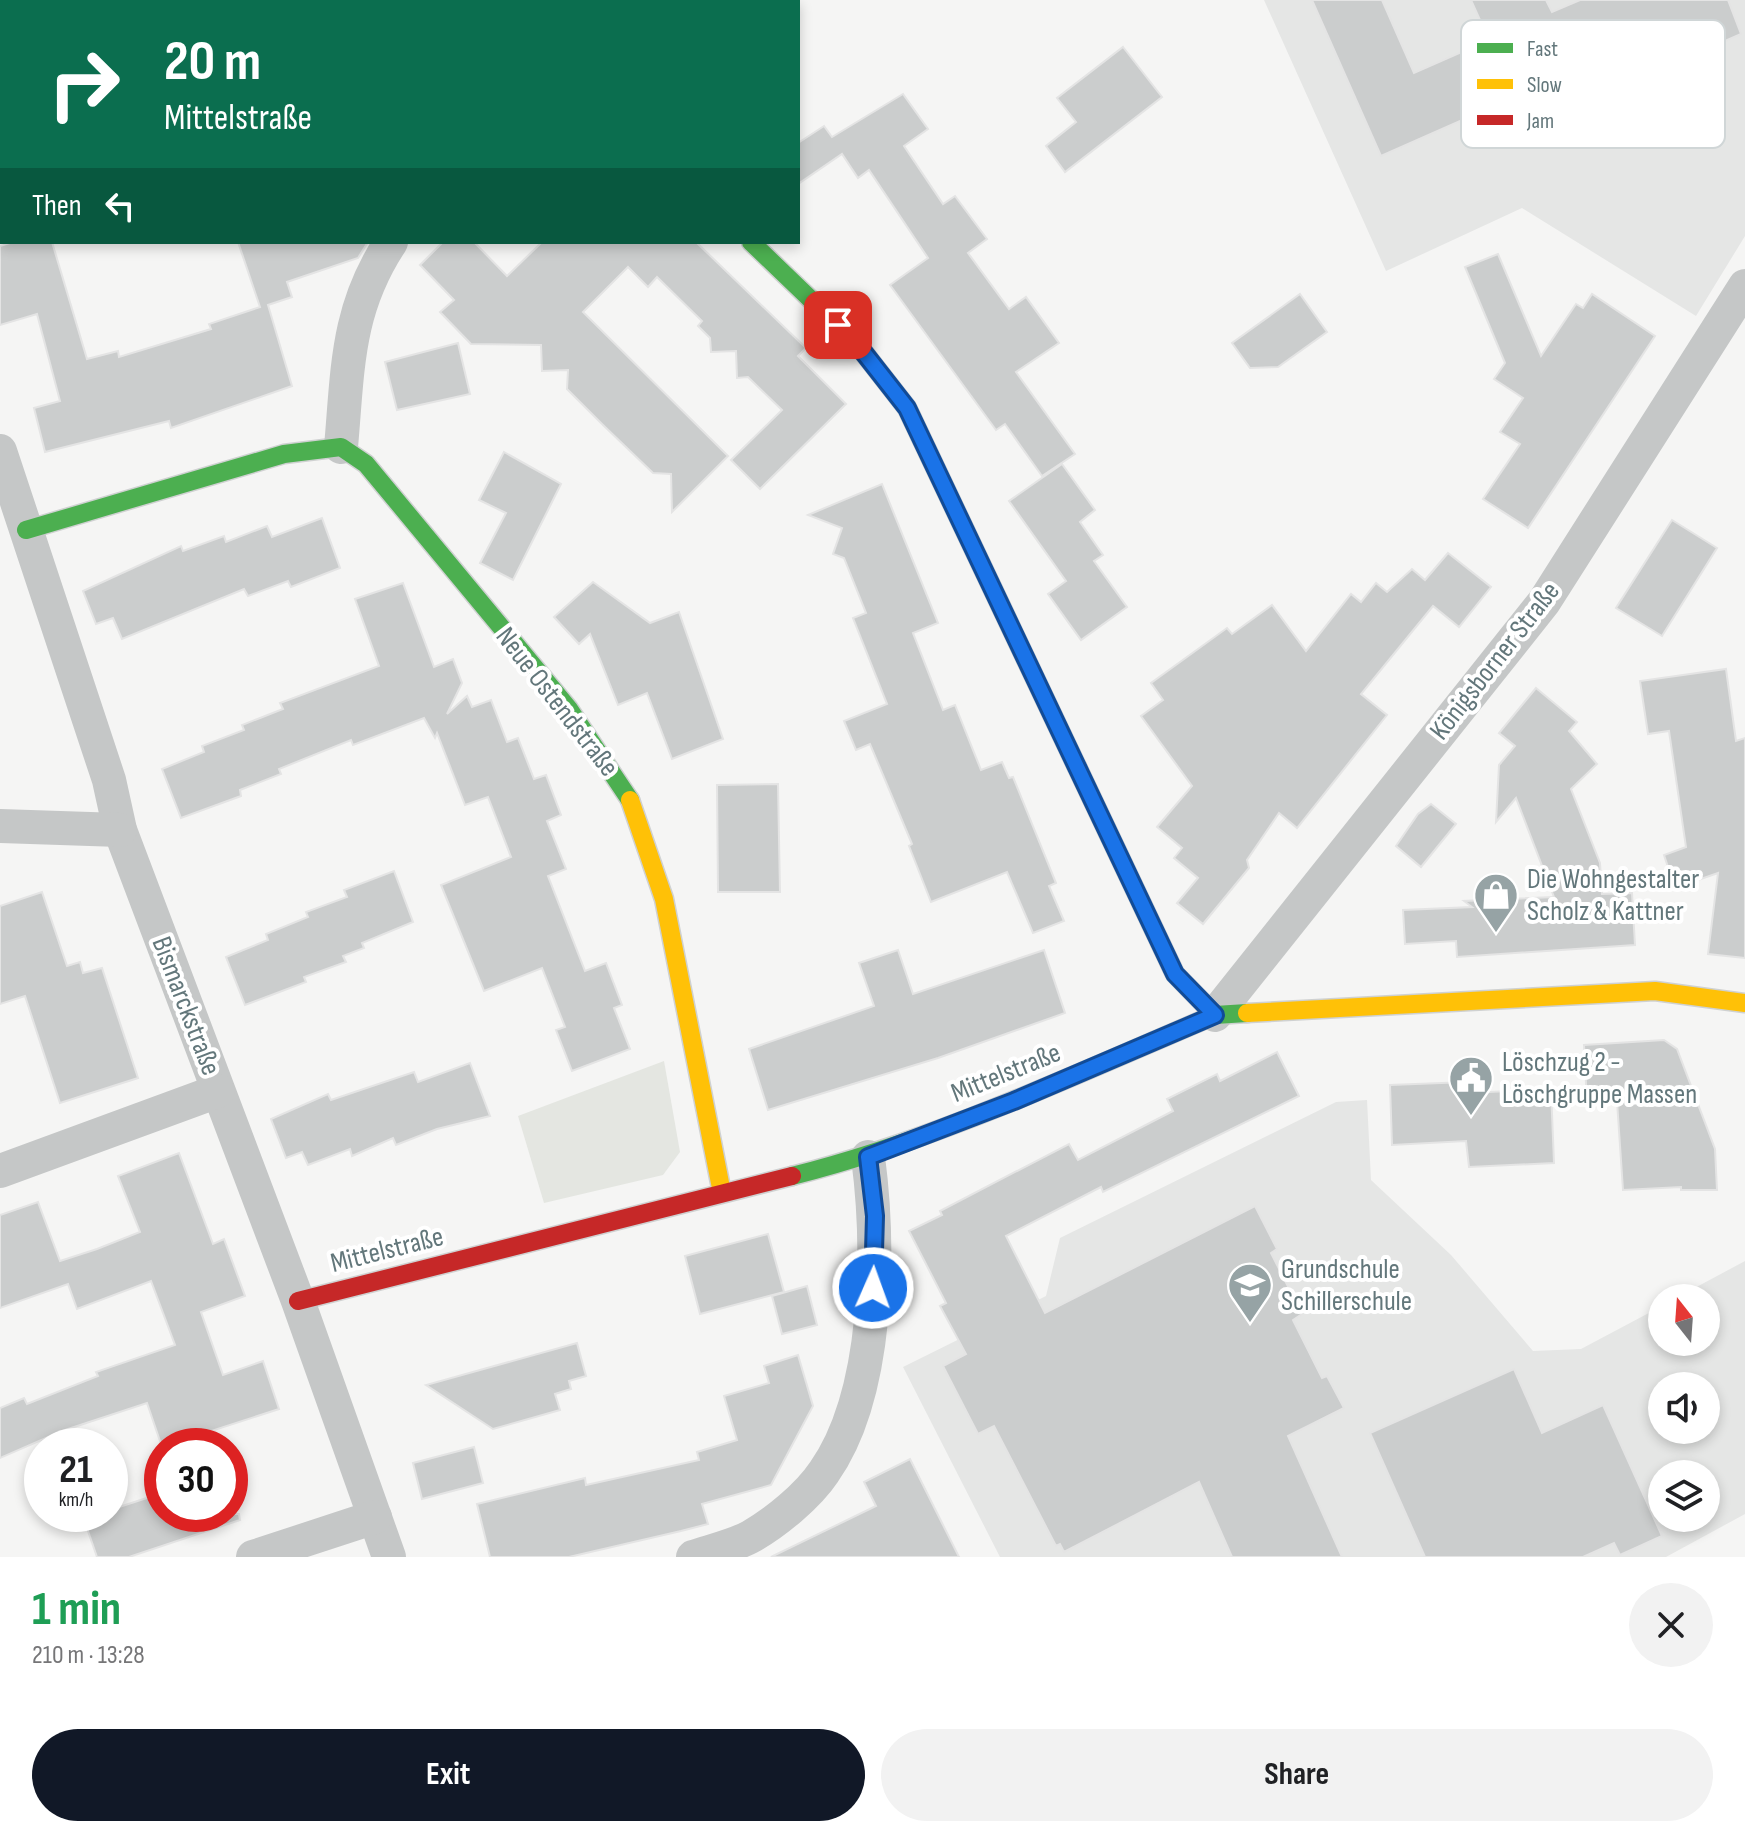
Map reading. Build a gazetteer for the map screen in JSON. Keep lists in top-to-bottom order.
{
  "streets": {
    "street": [
      "Königsborner Straße",
      "Neue Ostendstraße",
      "Bismarckstraße",
      "Mittelstraße"
    ]
  },
  "crossings": [
    ["Königsborner Straße", "Mittelstraße"],
    ["Neue Ostendstraße", "Mittelstraße"],
    ["Bismarckstraße", "Mittelstraße"]
  ],
  "places": {
    "shop": ["Die Wohngestalter Scholz & Kattner"],
    "public building": ["Löschzug 2 - Löschgruppe Massen"],
    "school or university": ["Grundschule Schillerschule"]
  },
  "legend": ["Fast", "Slow", "Jam"],
  "north": "top",
  "page": {
    "turn": ["20 m", "Mittelstraße"],
    "then": "Then",
    "speed": "21 km/h",
    "limit": "30",
    "heading": ["1 min", "210 m · 13:28"],
    "buttons": ["Exit", "Share"]
  }
}
